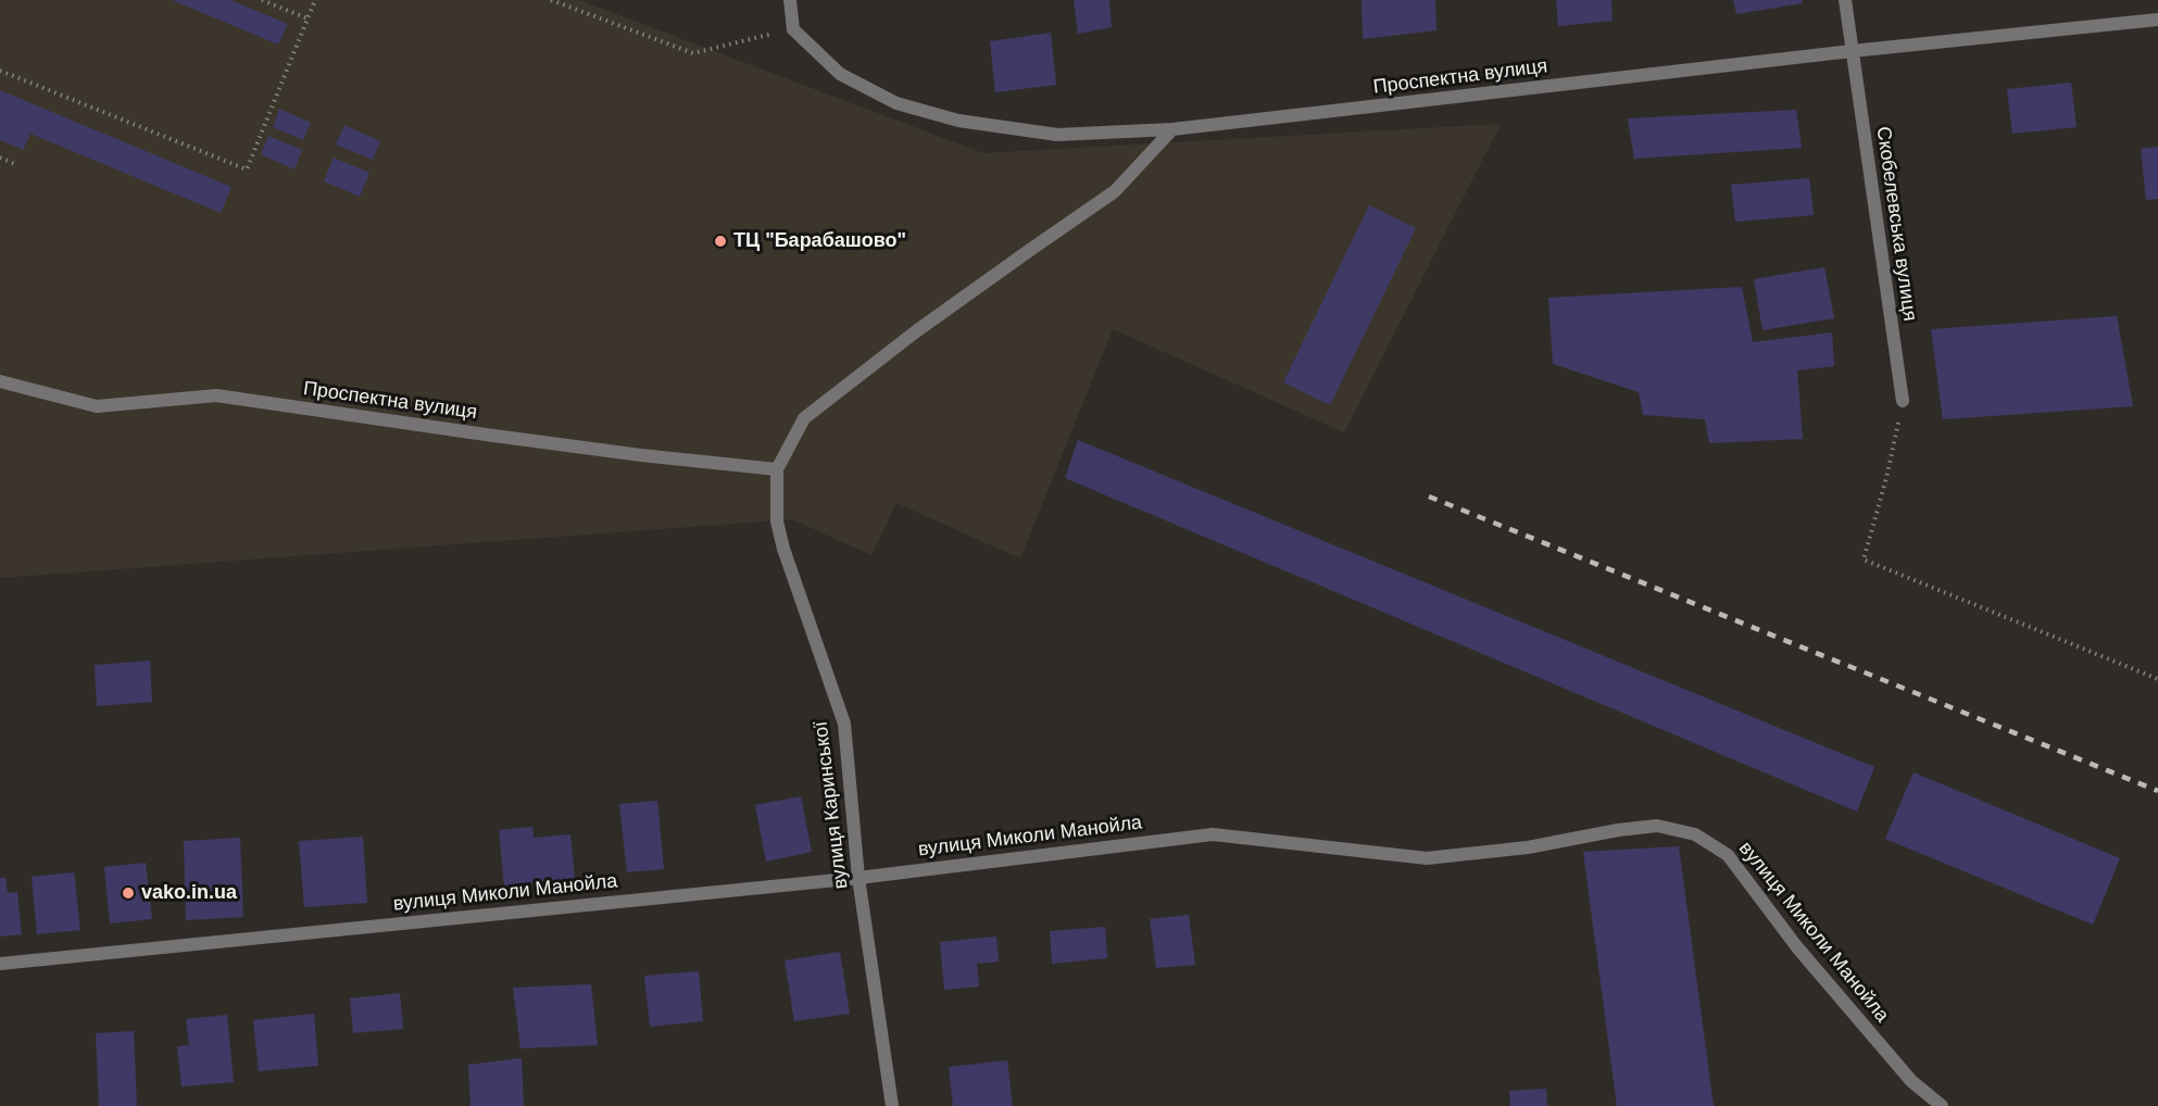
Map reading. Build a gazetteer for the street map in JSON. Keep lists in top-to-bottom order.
{
  "streets": {
    "street": [
      "Проспектна вулиця",
      "Скобелевська вулиця",
      "вулиця Каринської",
      "вулиця Миколи Манойла"
    ]
  },
  "crossings": [
    ["Проспектна вулиця", "Скобелевська вулиця"],
    ["Проспектна вулиця", "вулиця Каринської"],
    ["вулиця Каринської", "вулиця Миколи Манойла"]
  ],
  "places": ["ТЦ \"Барабашово\"", "vako.in.ua"]
}
